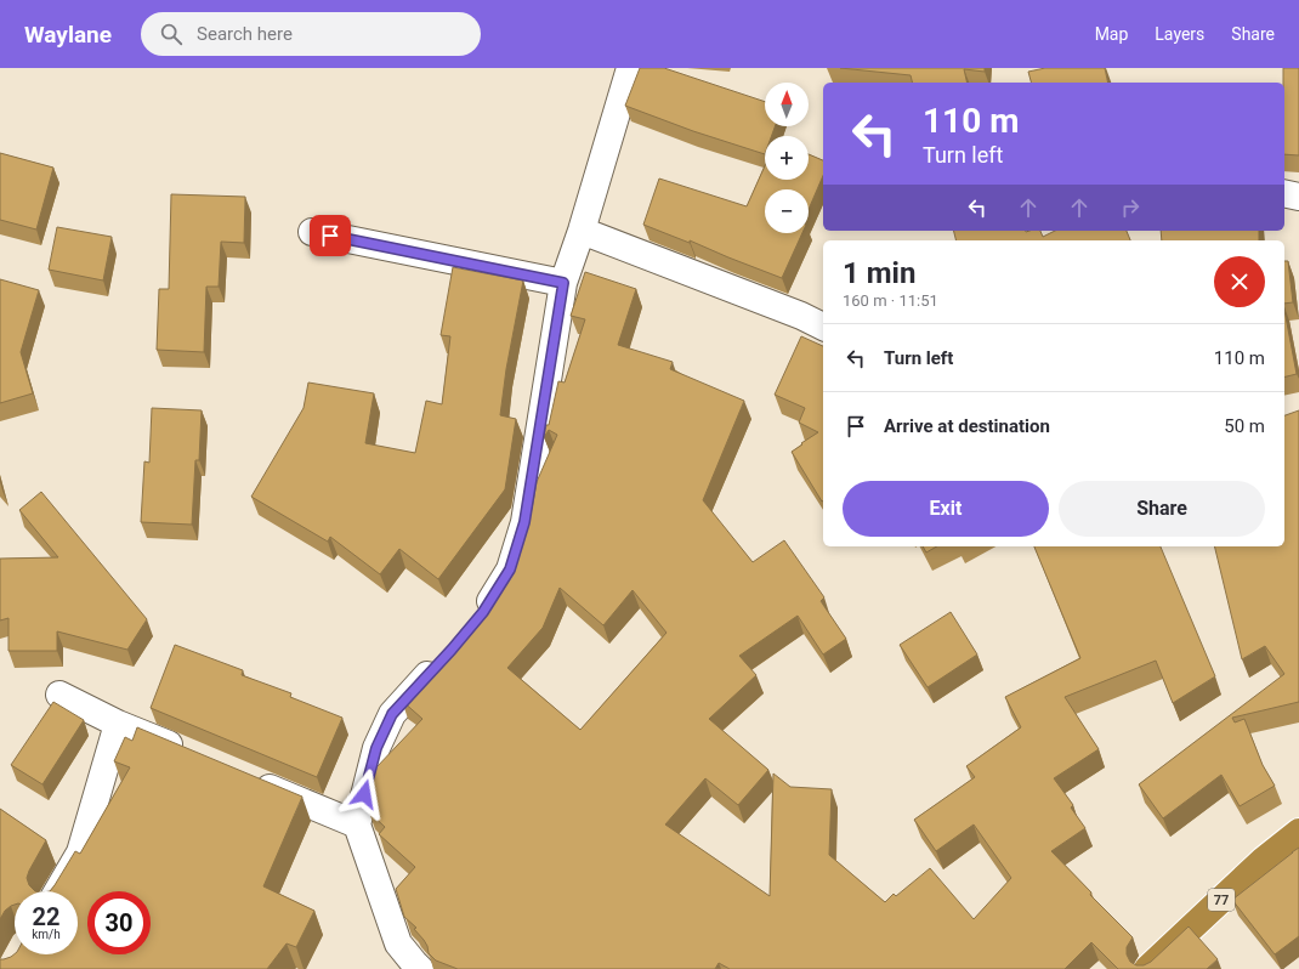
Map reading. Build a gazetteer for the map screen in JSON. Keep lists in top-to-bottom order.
{
  "streets": {
    "highway": ["77"]
  },
  "north": "top",
  "page": {
    "header": "Waylane",
    "search": "Search here",
    "nav": ["Map", "Layers", "Share"],
    "map_buttons": ["+", "−"],
    "turn": ["110 m", "Turn left"],
    "heading": ["1 min", "160 m · 11:51"],
    "list": [
      {
        "name": "Turn left",
        "value": "110 m"
      },
      {
        "name": "Arrive at destination",
        "value": "50 m"
      }
    ],
    "buttons": ["Exit", "Share"],
    "speed": "22 km/h",
    "limit": "30"
  }
}
